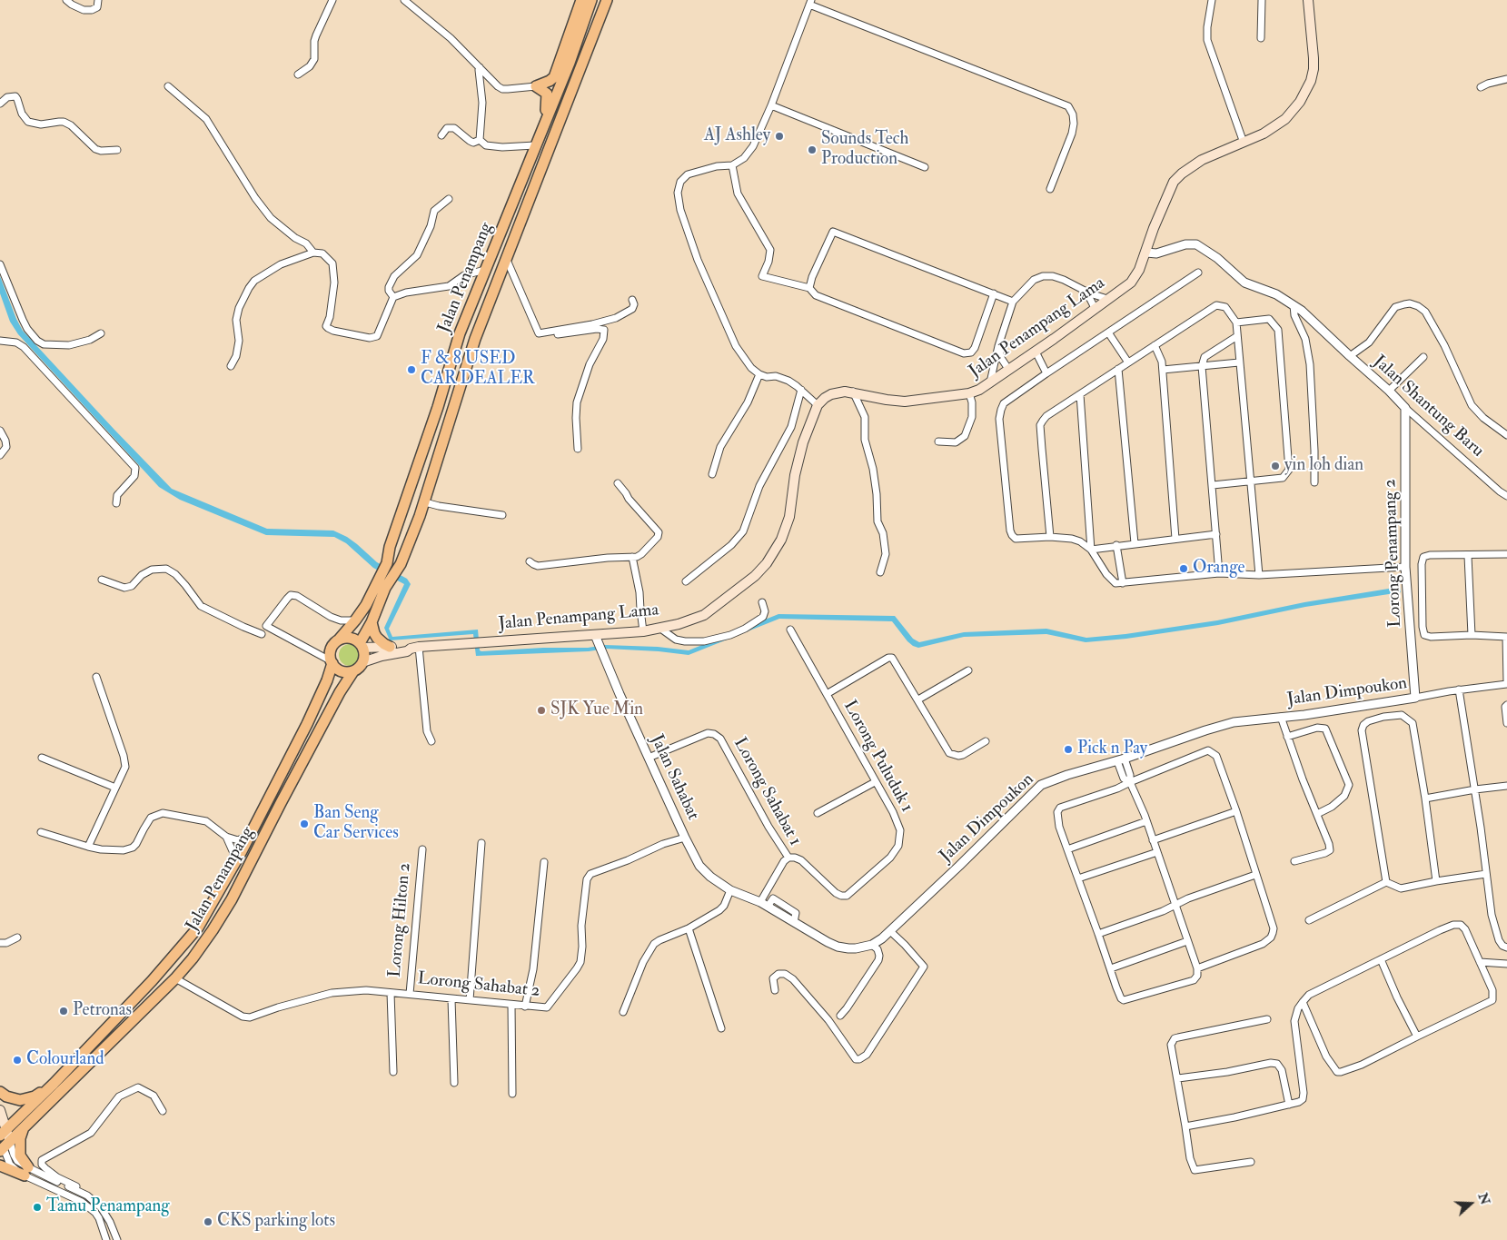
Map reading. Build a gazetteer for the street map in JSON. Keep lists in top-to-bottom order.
{
  "streets": {
    "main road": ["Jalan Penampang", "Jalan Penampang Lama"],
    "street": [
      "Jalan Shantung Baru",
      "Lorong Penampang 2",
      "Jalan Dimpoukon",
      "Lorong Puluduk 1",
      "Jalan Sahabat",
      "Lorong Sahabat 1",
      "Lorong Hilton 2",
      "Lorong Sahabat 2"
    ]
  },
  "crossings": [
    ["Jalan Penampang", "Jalan Penampang Lama"],
    ["Jalan Penampang", "Lorong Sahabat 2"],
    ["Jalan Penampang Lama", "Jalan Shantung Baru"],
    ["Jalan Penampang Lama", "Jalan Sahabat"],
    ["Jalan Shantung Baru", "Lorong Penampang 2"],
    ["Lorong Penampang 2", "Jalan Dimpoukon"],
    ["Lorong Puluduk 1", "Lorong Sahabat 1"],
    ["Jalan Sahabat", "Lorong Sahabat 1"],
    ["Jalan Sahabat", "Lorong Sahabat 2"],
    ["Lorong Hilton 2", "Lorong Sahabat 2"]
  ],
  "places": [
    "AJ Ashley",
    "Sounds Tech Production",
    "F & 8 USED CAR DEALER",
    "yin loh dian",
    "Orange",
    "SJK Yue Min",
    "Pick n Pay",
    "Ban Seng Car Services",
    "Petronas",
    "Colourland",
    "Tamu Penampang",
    "CKS parking lots"
  ],
  "north": "right"
}
